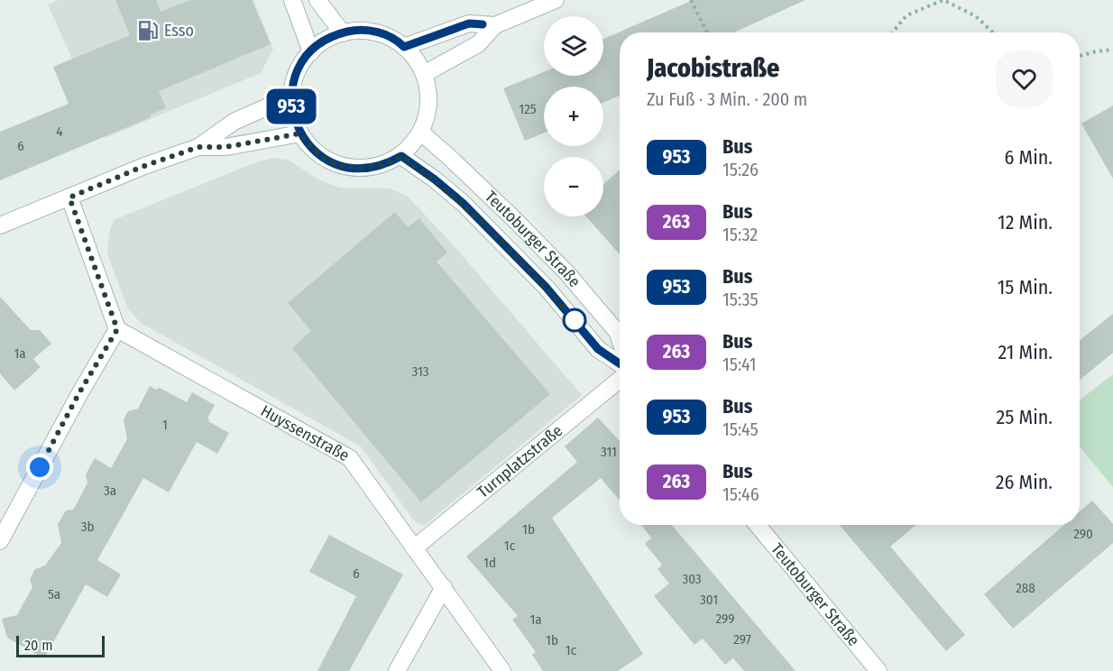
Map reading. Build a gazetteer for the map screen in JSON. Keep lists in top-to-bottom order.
{
  "streets": {
    "street": ["Teutoburger Straße", "Huyssenstraße", "Turnplatzstraße"]
  },
  "crossings": [
    ["Huyssenstraße", "Turnplatzstraße"]
  ],
  "places": {
    "fuel station": ["Esso"]
  },
  "lines": ["bus line 953"],
  "house_numbers": [
    "125",
    "4",
    "6",
    "1a",
    "313",
    "1",
    "311",
    "3a",
    "3b",
    "1b",
    "290",
    "1c",
    "1d",
    "6",
    "303",
    "288",
    "5a",
    "301",
    "299",
    "1a",
    "297",
    "1b",
    "1c"
  ],
  "scale_bar": "20 m",
  "page": {
    "on_map": "953",
    "map_buttons": ["+", "−"],
    "heading": ["Jacobistraße", "Zu Fuß · 3 Min. · 200 m"],
    "list": [
      {
        "mark": "953",
        "name": "Bus",
        "note": "15:26",
        "value": "6 Min."
      },
      {
        "mark": "263",
        "name": "Bus",
        "note": "15:32",
        "value": "12 Min."
      },
      {
        "mark": "953",
        "name": "Bus",
        "note": "15:35",
        "value": "15 Min."
      },
      {
        "mark": "263",
        "name": "Bus",
        "note": "15:41",
        "value": "21 Min."
      },
      {
        "mark": "953",
        "name": "Bus",
        "note": "15:45",
        "value": "25 Min."
      },
      {
        "mark": "263",
        "name": "Bus",
        "note": "15:46",
        "value": "26 Min."
      }
    ],
    "scale": "20 m"
  }
}
